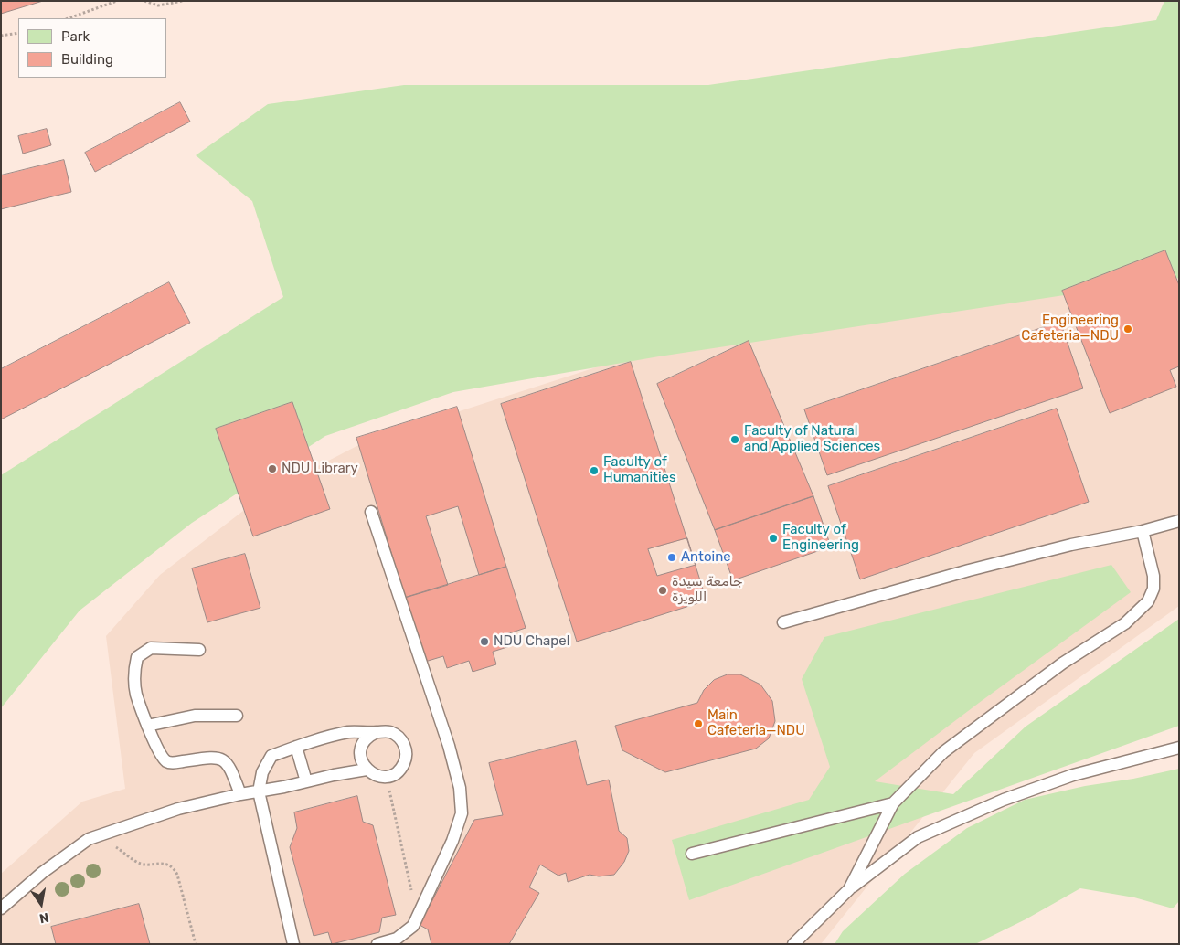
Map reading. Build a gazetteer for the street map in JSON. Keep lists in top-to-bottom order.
{
  "places": [
    "Engineering Cafeteria—NDU",
    "Faculty of Natural and Applied Sciences",
    "NDU Library",
    "Faculty of Humanities",
    "Faculty of Engineering",
    "Antoine",
    "جامعة سيدة اللويزة",
    "NDU Chapel",
    "Main Cafeteria—NDU"
  ],
  "legend": ["Park", "Building"],
  "north": "bottom"
}
